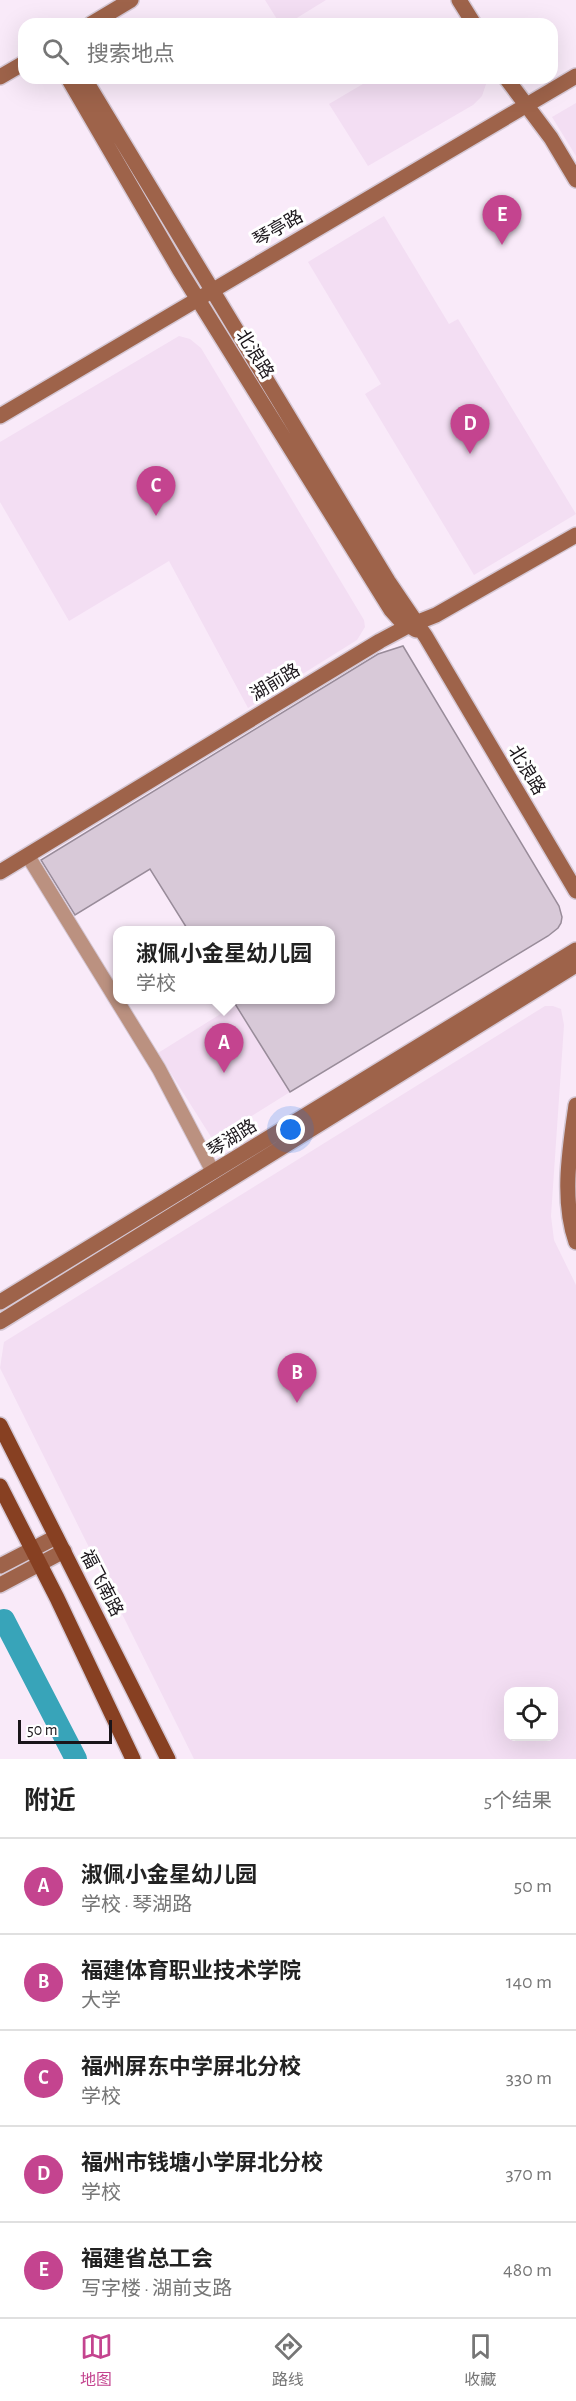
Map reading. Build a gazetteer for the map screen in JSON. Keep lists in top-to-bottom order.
{
  "streets": {
    "main road": [
      "琴亭路",
      "北浪路",
      "湖前路",
      "琴湖路",
      "福飞南路"
    ]
  },
  "crossings": [
    ["琴亭路", "北浪路"],
    ["北浪路", "湖前路"]
  ],
  "scale_bar": "50 m",
  "page": {
    "search": "搜索地点",
    "pins": [
      "E",
      "D",
      "C",
      "A",
      "B"
    ],
    "popup": ["淑佩小金星幼儿园", "学校"],
    "scale": "50 m",
    "heading": ["附近", "5个结果"],
    "list": [
      {
        "mark": "A",
        "name": "淑佩小金星幼儿园",
        "note": "学校 · 琴湖路",
        "value": "50 m"
      },
      {
        "mark": "B",
        "name": "福建体育职业技术学院",
        "note": "大学",
        "value": "140 m"
      },
      {
        "mark": "C",
        "name": "福州屏东中学屏北分校",
        "note": "学校",
        "value": "330 m"
      },
      {
        "mark": "D",
        "name": "福州市钱塘小学屏北分校",
        "note": "学校",
        "value": "370 m"
      },
      {
        "mark": "E",
        "name": "福建省总工会",
        "note": "写字楼 · 湖前支路",
        "value": "480 m"
      }
    ],
    "nav": ["地图", "路线", "收藏"]
  }
}
